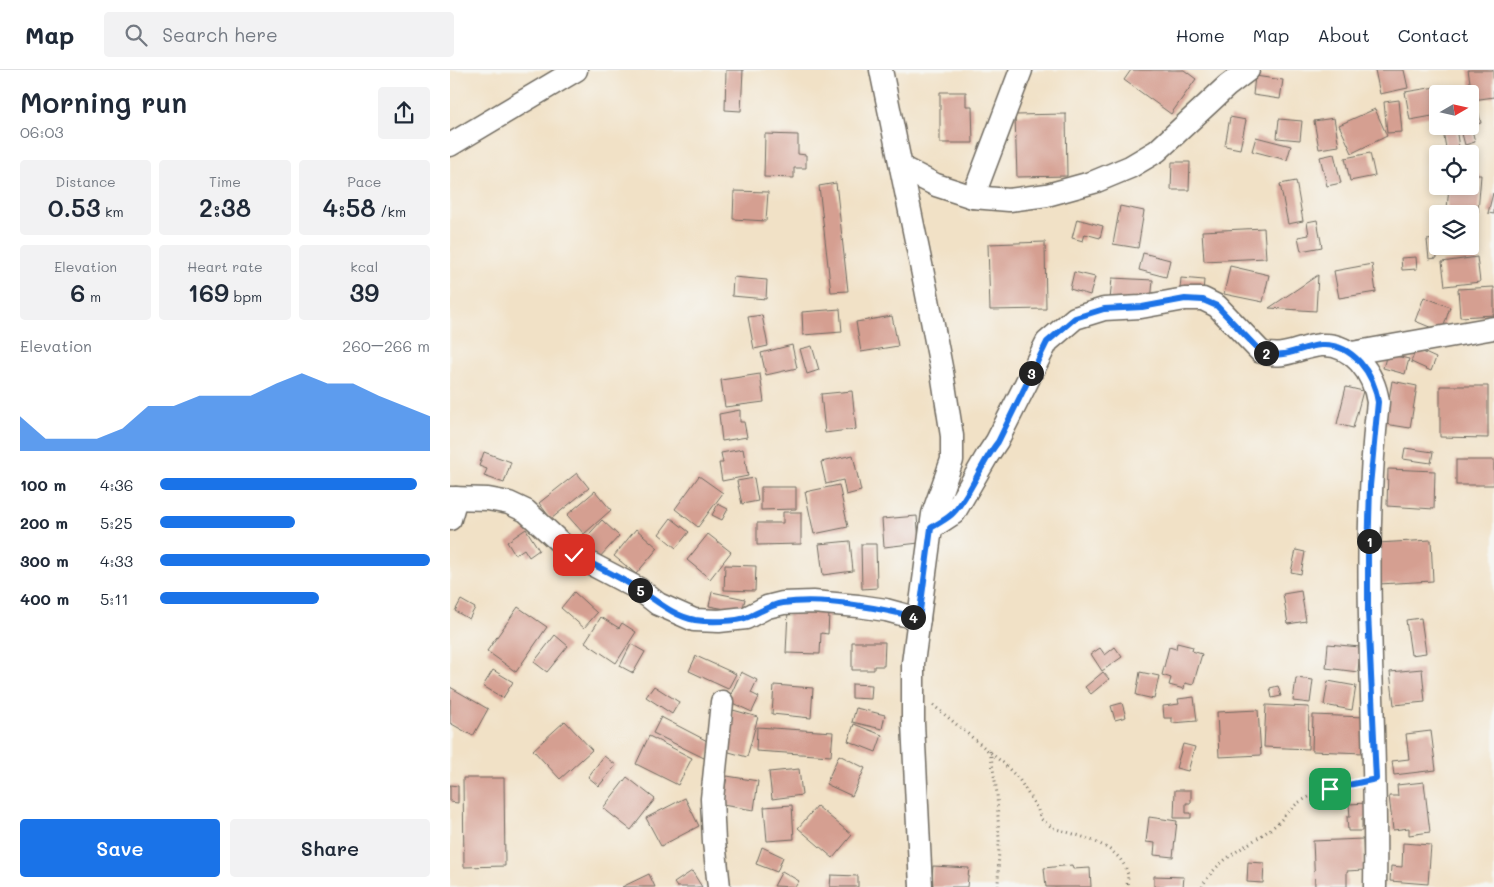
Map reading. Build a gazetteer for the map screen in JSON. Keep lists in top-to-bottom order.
{
  "north": "right",
  "page": {
    "header": "Map",
    "search": "Search here",
    "nav": [
      "Home",
      "Map",
      "About",
      "Contact"
    ],
    "heading": ["Morning run", "06:03"],
    "stats": [
      ["Distance", "0.53 km"],
      ["Time", "2:38"],
      ["Pace", "4:58 /km"],
      ["Elevation", "6 m"],
      ["Heart rate", "169 bpm"],
      ["kcal", "39"]
    ],
    "chart": ["Elevation", "260–266 m"],
    "pins": [
      "2",
      "3",
      "1",
      "5",
      "4"
    ],
    "list": [
      {
        "name": "100 m",
        "note": "4:36"
      },
      {
        "name": "200 m",
        "note": "5:25"
      },
      {
        "name": "300 m",
        "note": "4:33"
      },
      {
        "name": "400 m",
        "note": "5:11"
      }
    ],
    "buttons": ["Save", "Share"]
  }
}
